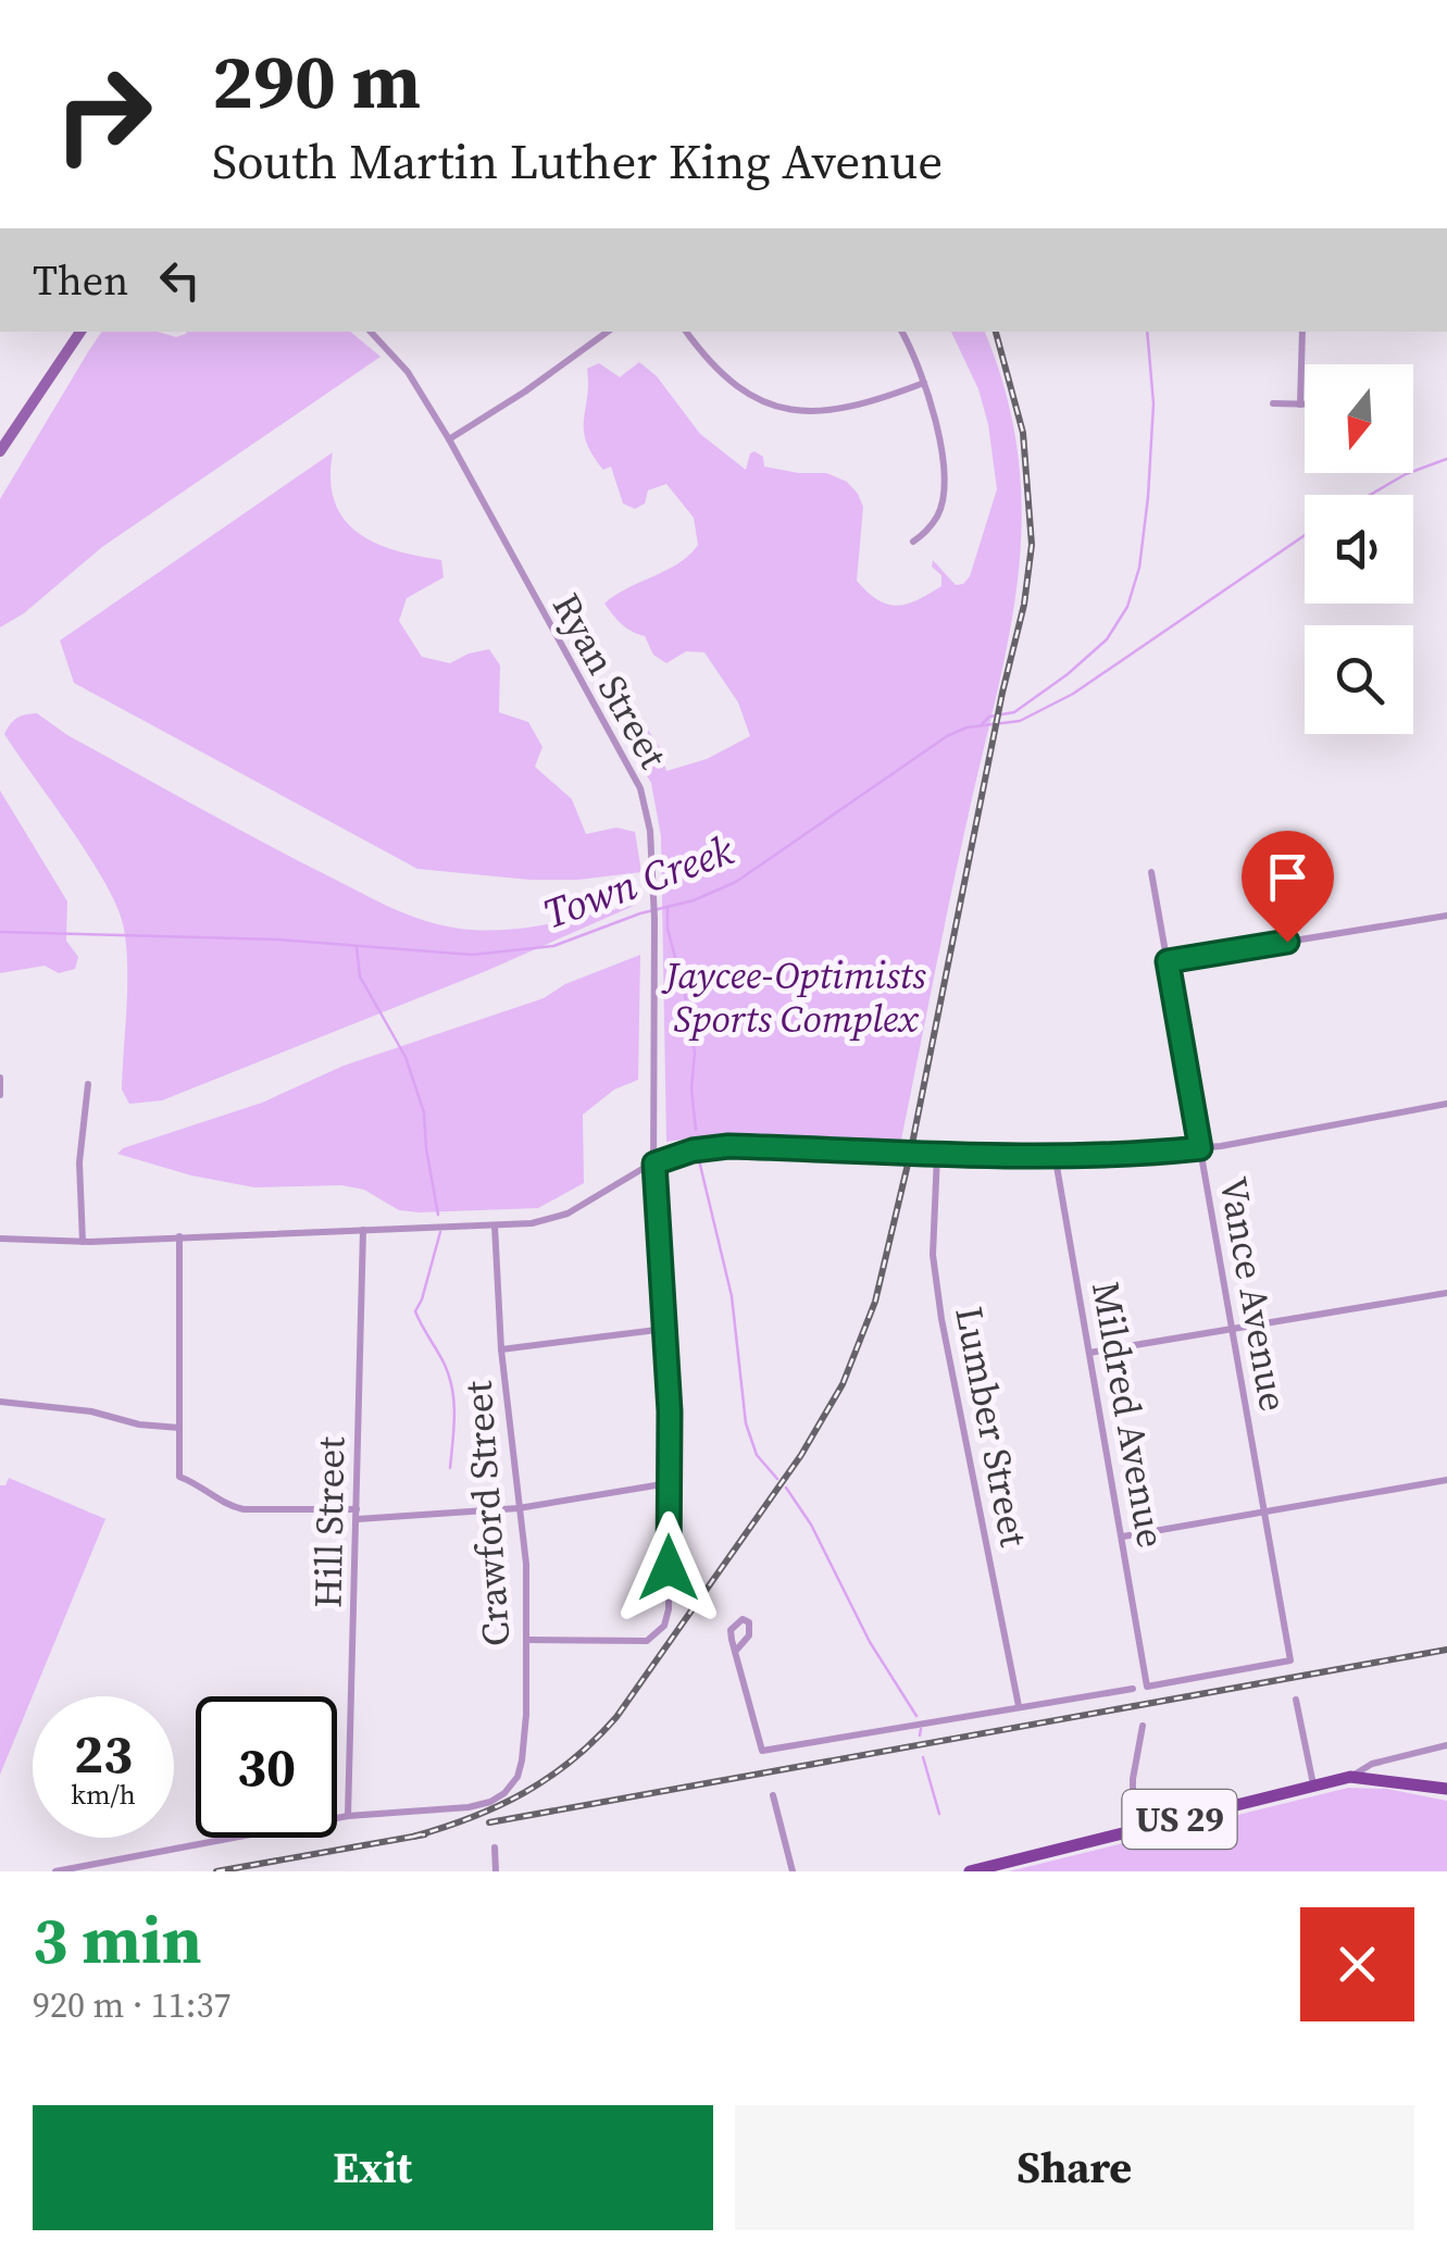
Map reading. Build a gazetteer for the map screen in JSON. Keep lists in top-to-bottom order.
{
  "streets": {
    "main road": ["US 29"],
    "street": [
      "Ryan Street",
      "Vance Avenue",
      "Mildred Avenue",
      "Lumber Street",
      "Crawford Street",
      "Hill Street"
    ]
  },
  "crossings": [
    ["Ryan Street", "Crawford Street"],
    ["Vance Avenue", "Mildred Avenue"],
    ["Crawford Street", "Hill Street"]
  ],
  "water": ["Town Creek"],
  "parks": ["Jaycee-Optimists Sports Complex"],
  "north": "bottom",
  "page": {
    "turn": ["290 m", "South Martin Luther King Avenue"],
    "then": "Then",
    "speed": "23 km/h",
    "limit": "30",
    "heading": ["3 min", "920 m · 11:37"],
    "buttons": ["Exit", "Share"]
  }
}
